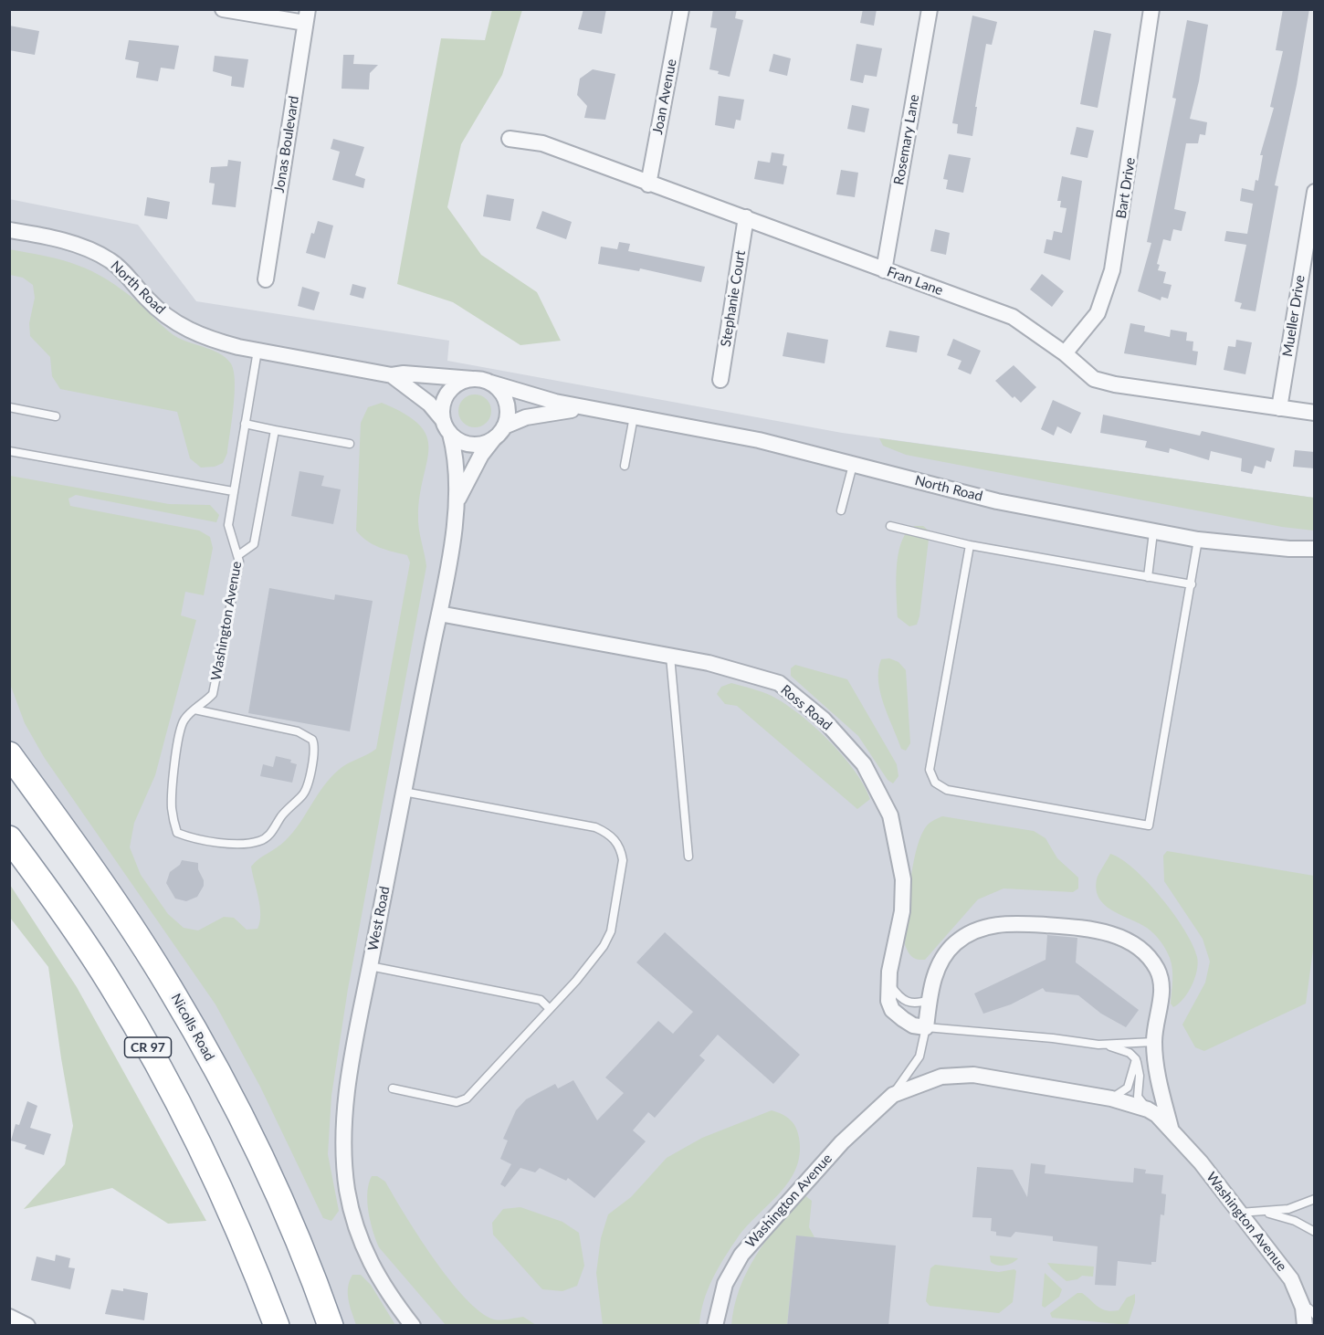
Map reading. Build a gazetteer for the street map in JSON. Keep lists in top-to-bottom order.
{
  "streets": {
    "highway": ["Nicolls Road", "CR 97"],
    "street": [
      "Joan Avenue",
      "Rosemary Lane",
      "Jonas Boulevard",
      "Bart Drive",
      "Fran Lane",
      "North Road",
      "Stephanie Court",
      "Mueller Drive",
      "Washington Avenue",
      "Ross Road",
      "West Road"
    ]
  },
  "crossings": [
    ["Joan Avenue", "Fran Lane"],
    ["Rosemary Lane", "Fran Lane"],
    ["Bart Drive", "Fran Lane"],
    ["Fran Lane", "Stephanie Court"],
    ["Fran Lane", "Mueller Drive"],
    ["North Road", "Washington Avenue"],
    ["North Road", "West Road"],
    ["Washington Avenue", "Ross Road"],
    ["Ross Road", "West Road"]
  ]
}
